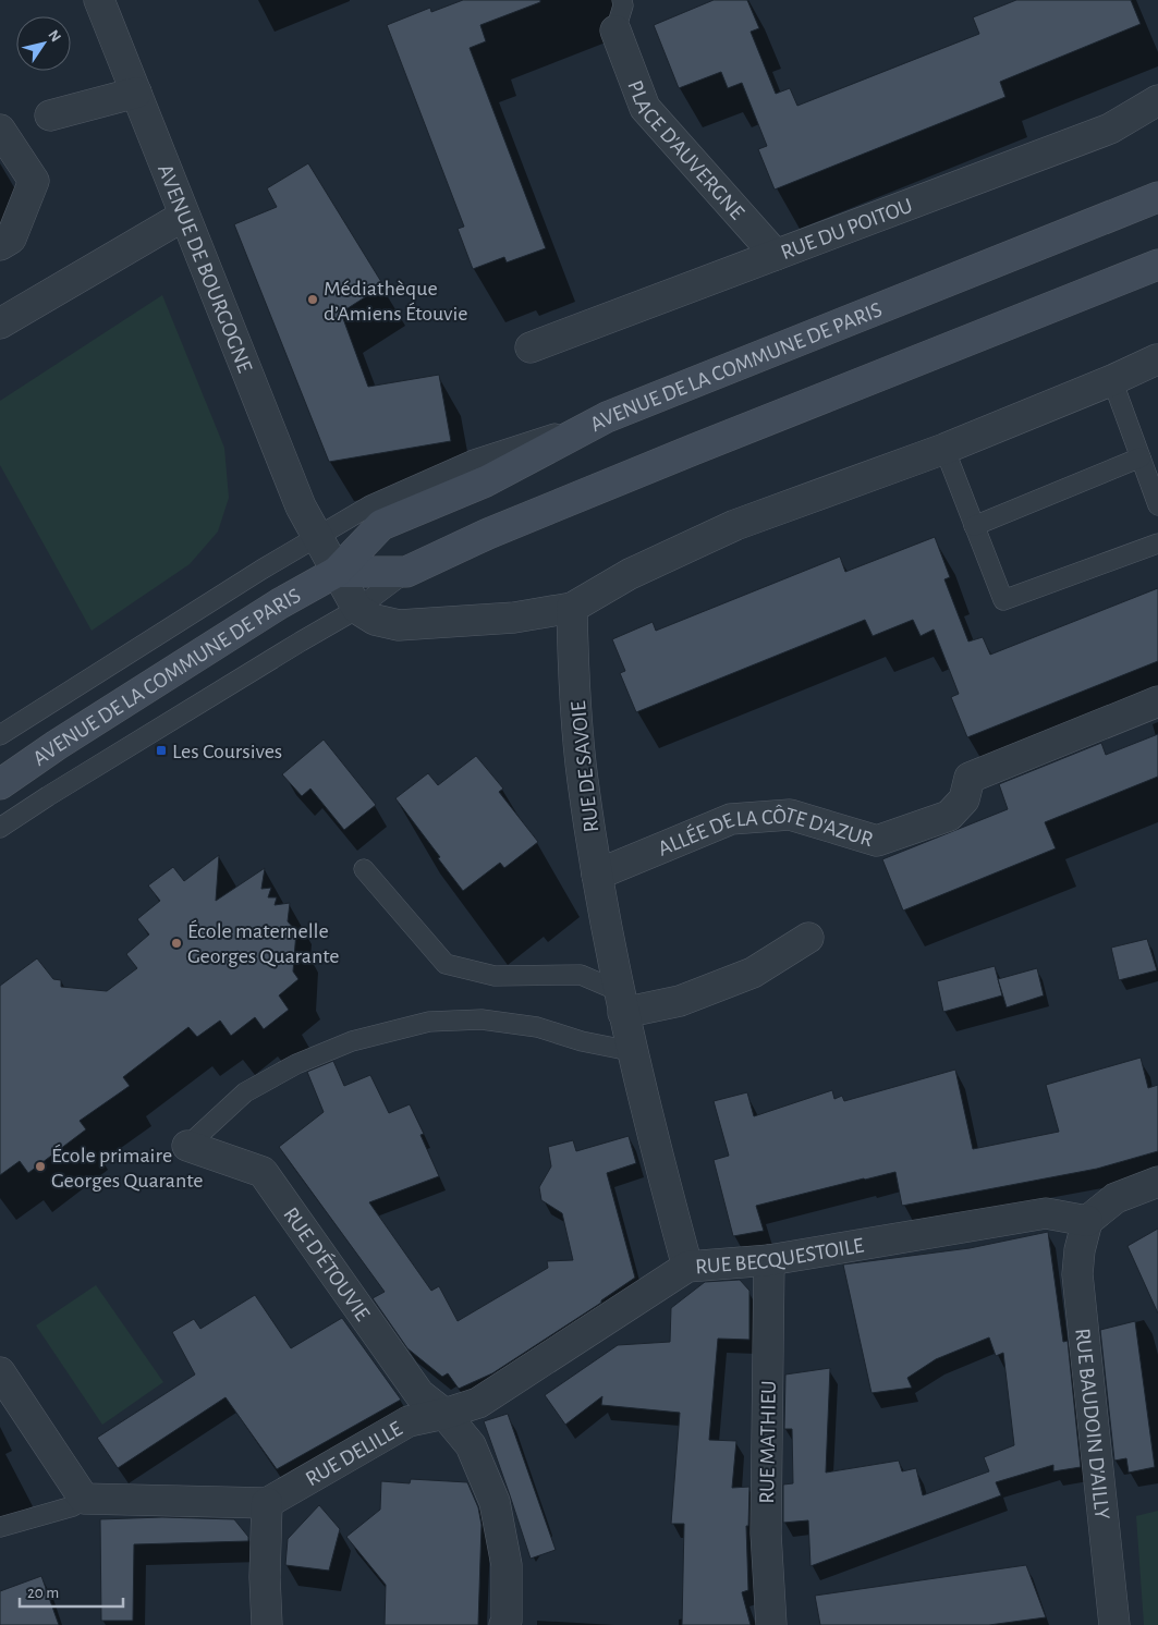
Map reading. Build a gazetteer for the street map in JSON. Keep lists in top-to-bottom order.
{
  "streets": {
    "street": [
      "PLACE D'AUVERGNE",
      "RUE DU POITOU",
      "AVENUE DE BOURGOGNE",
      "AVENUE DE LA COMMUNE DE PARIS",
      "RUE DE SAVOIE",
      "ALLÉE DE LA CÔTE D'AZUR",
      "RUE BECQUESTOILE",
      "RUE D'ÉTOUVIE",
      "RUE BAUDOIN D'AILLY",
      "RUE MATHIEU",
      "RUE DELILLE"
    ]
  },
  "crossings": [
    ["PLACE D'AUVERGNE", "RUE DU POITOU"],
    ["AVENUE DE BOURGOGNE", "AVENUE DE LA COMMUNE DE PARIS"],
    ["RUE DE SAVOIE", "ALLÉE DE LA CÔTE D'AZUR"],
    ["RUE DE SAVOIE", "RUE BECQUESTOILE"],
    ["RUE BECQUESTOILE", "RUE D'ÉTOUVIE"],
    ["RUE BECQUESTOILE", "RUE BAUDOIN D'AILLY"],
    ["RUE BECQUESTOILE", "RUE MATHIEU"],
    ["RUE BECQUESTOILE", "RUE DELILLE"],
    ["RUE D'ÉTOUVIE", "RUE DELILLE"]
  ],
  "places": {
    "other": ["Médiathèque d’Amiens Étouvie", "École maternelle Georges Quarante", "École primaire Georges Quarante"],
    "transit": ["Les Coursives"]
  },
  "scale_bar": "20 m",
  "north": "top right"
}
